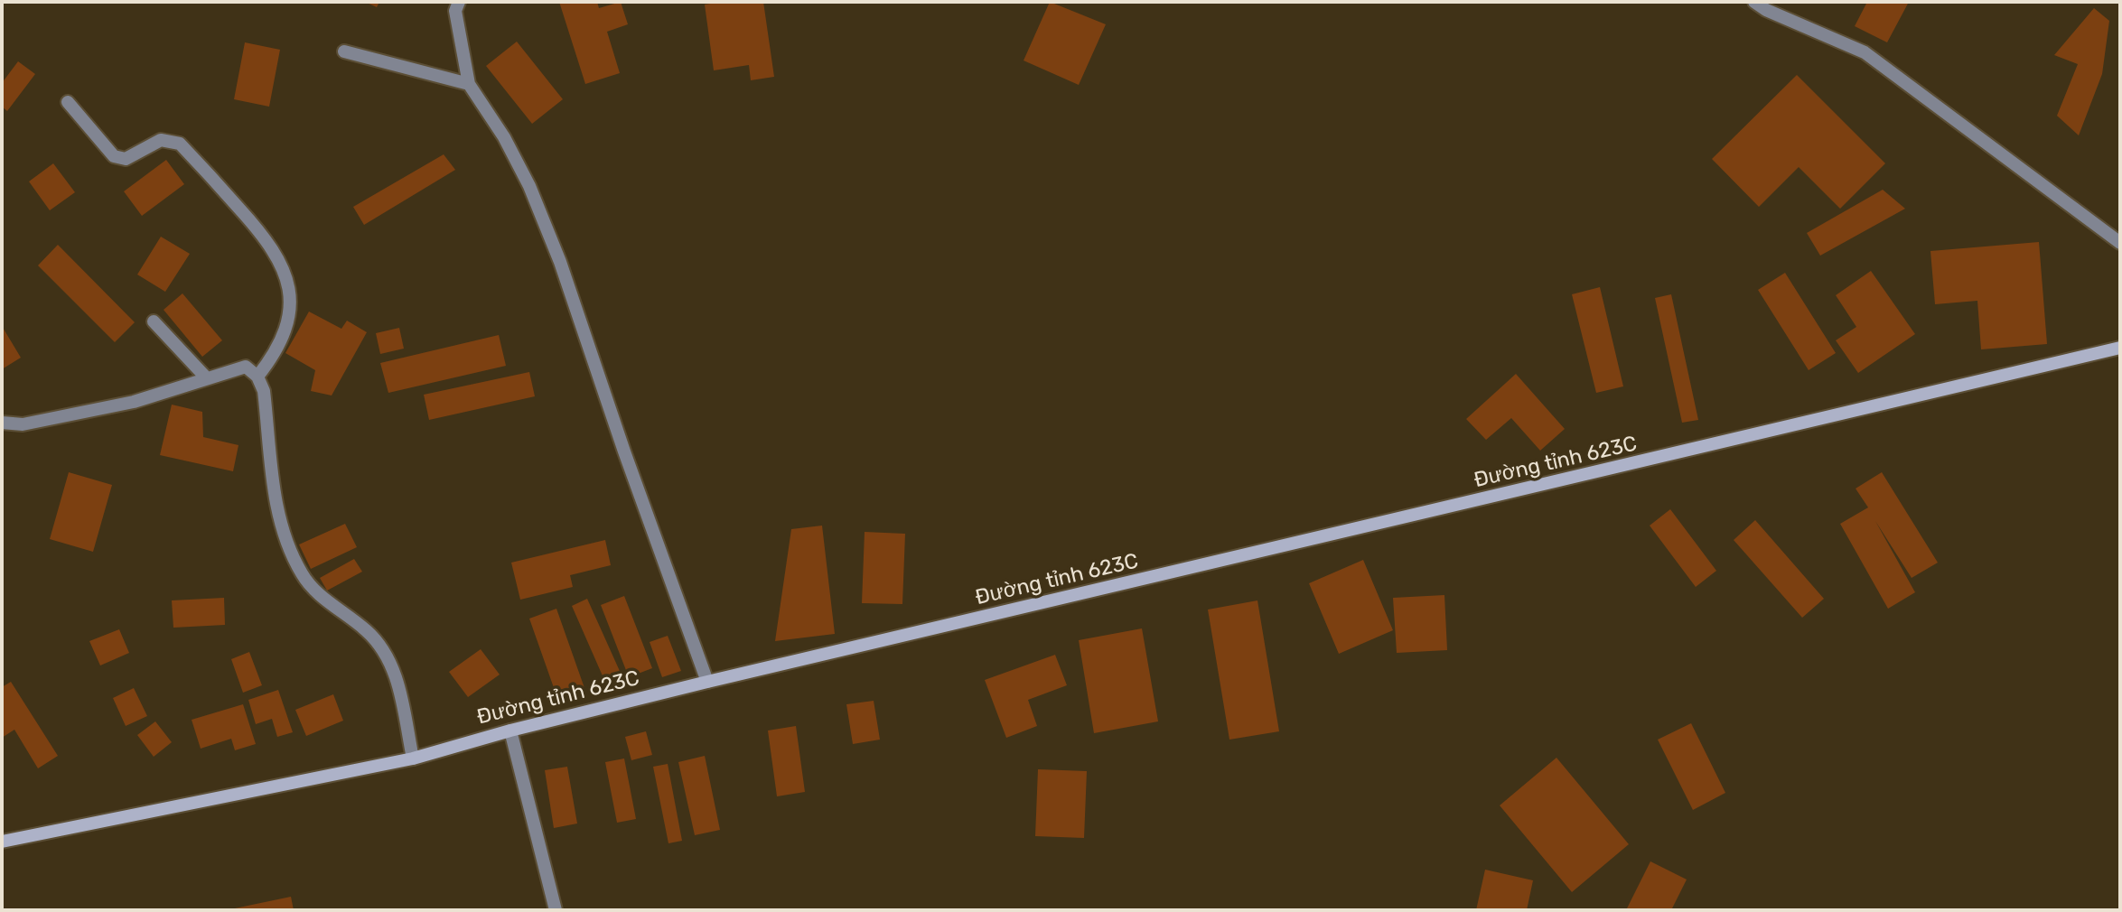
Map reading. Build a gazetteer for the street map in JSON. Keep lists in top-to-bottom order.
{
  "streets": {
    "main road": ["Đường tỉnh 623C"]
  }
}
